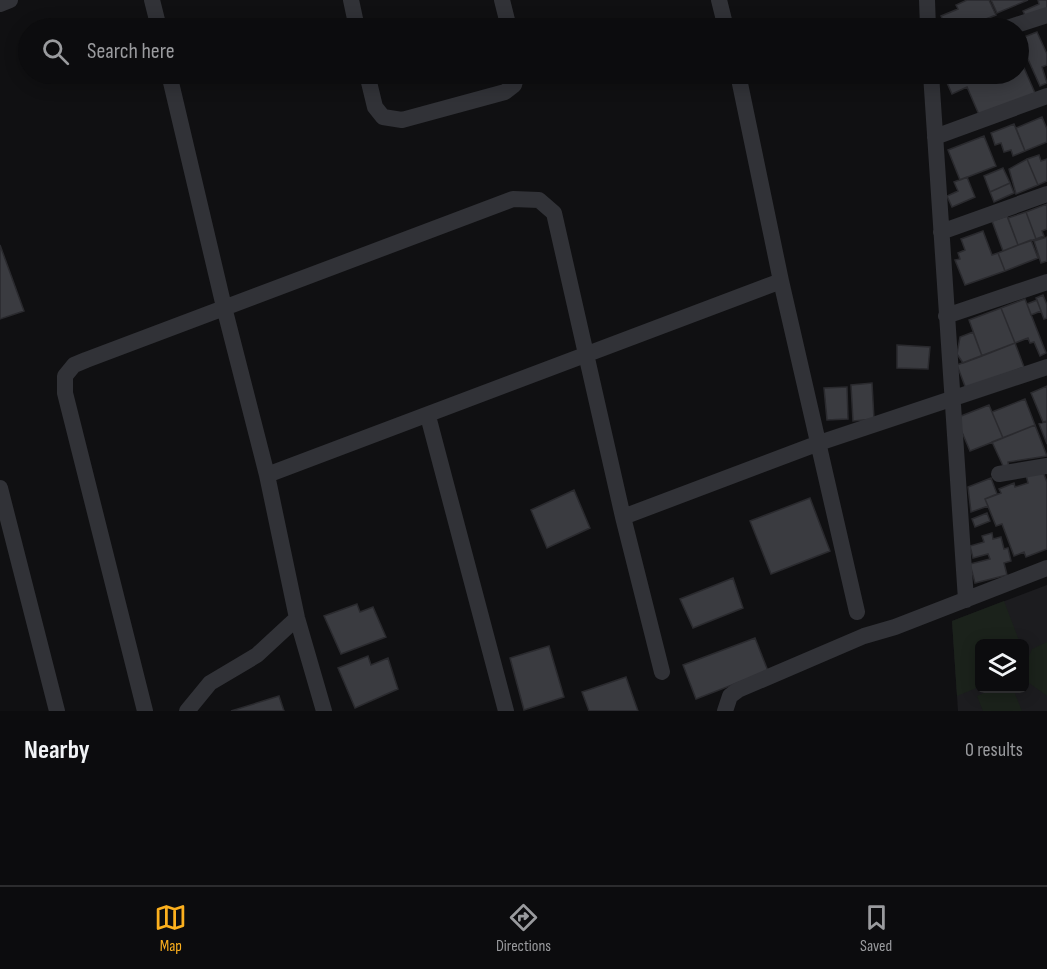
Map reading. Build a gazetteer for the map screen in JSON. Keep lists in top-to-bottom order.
{
  "page": {
    "search": "Search here",
    "heading": ["Nearby", "0 results"],
    "nav": ["Map", "Directions", "Saved"]
  }
}
